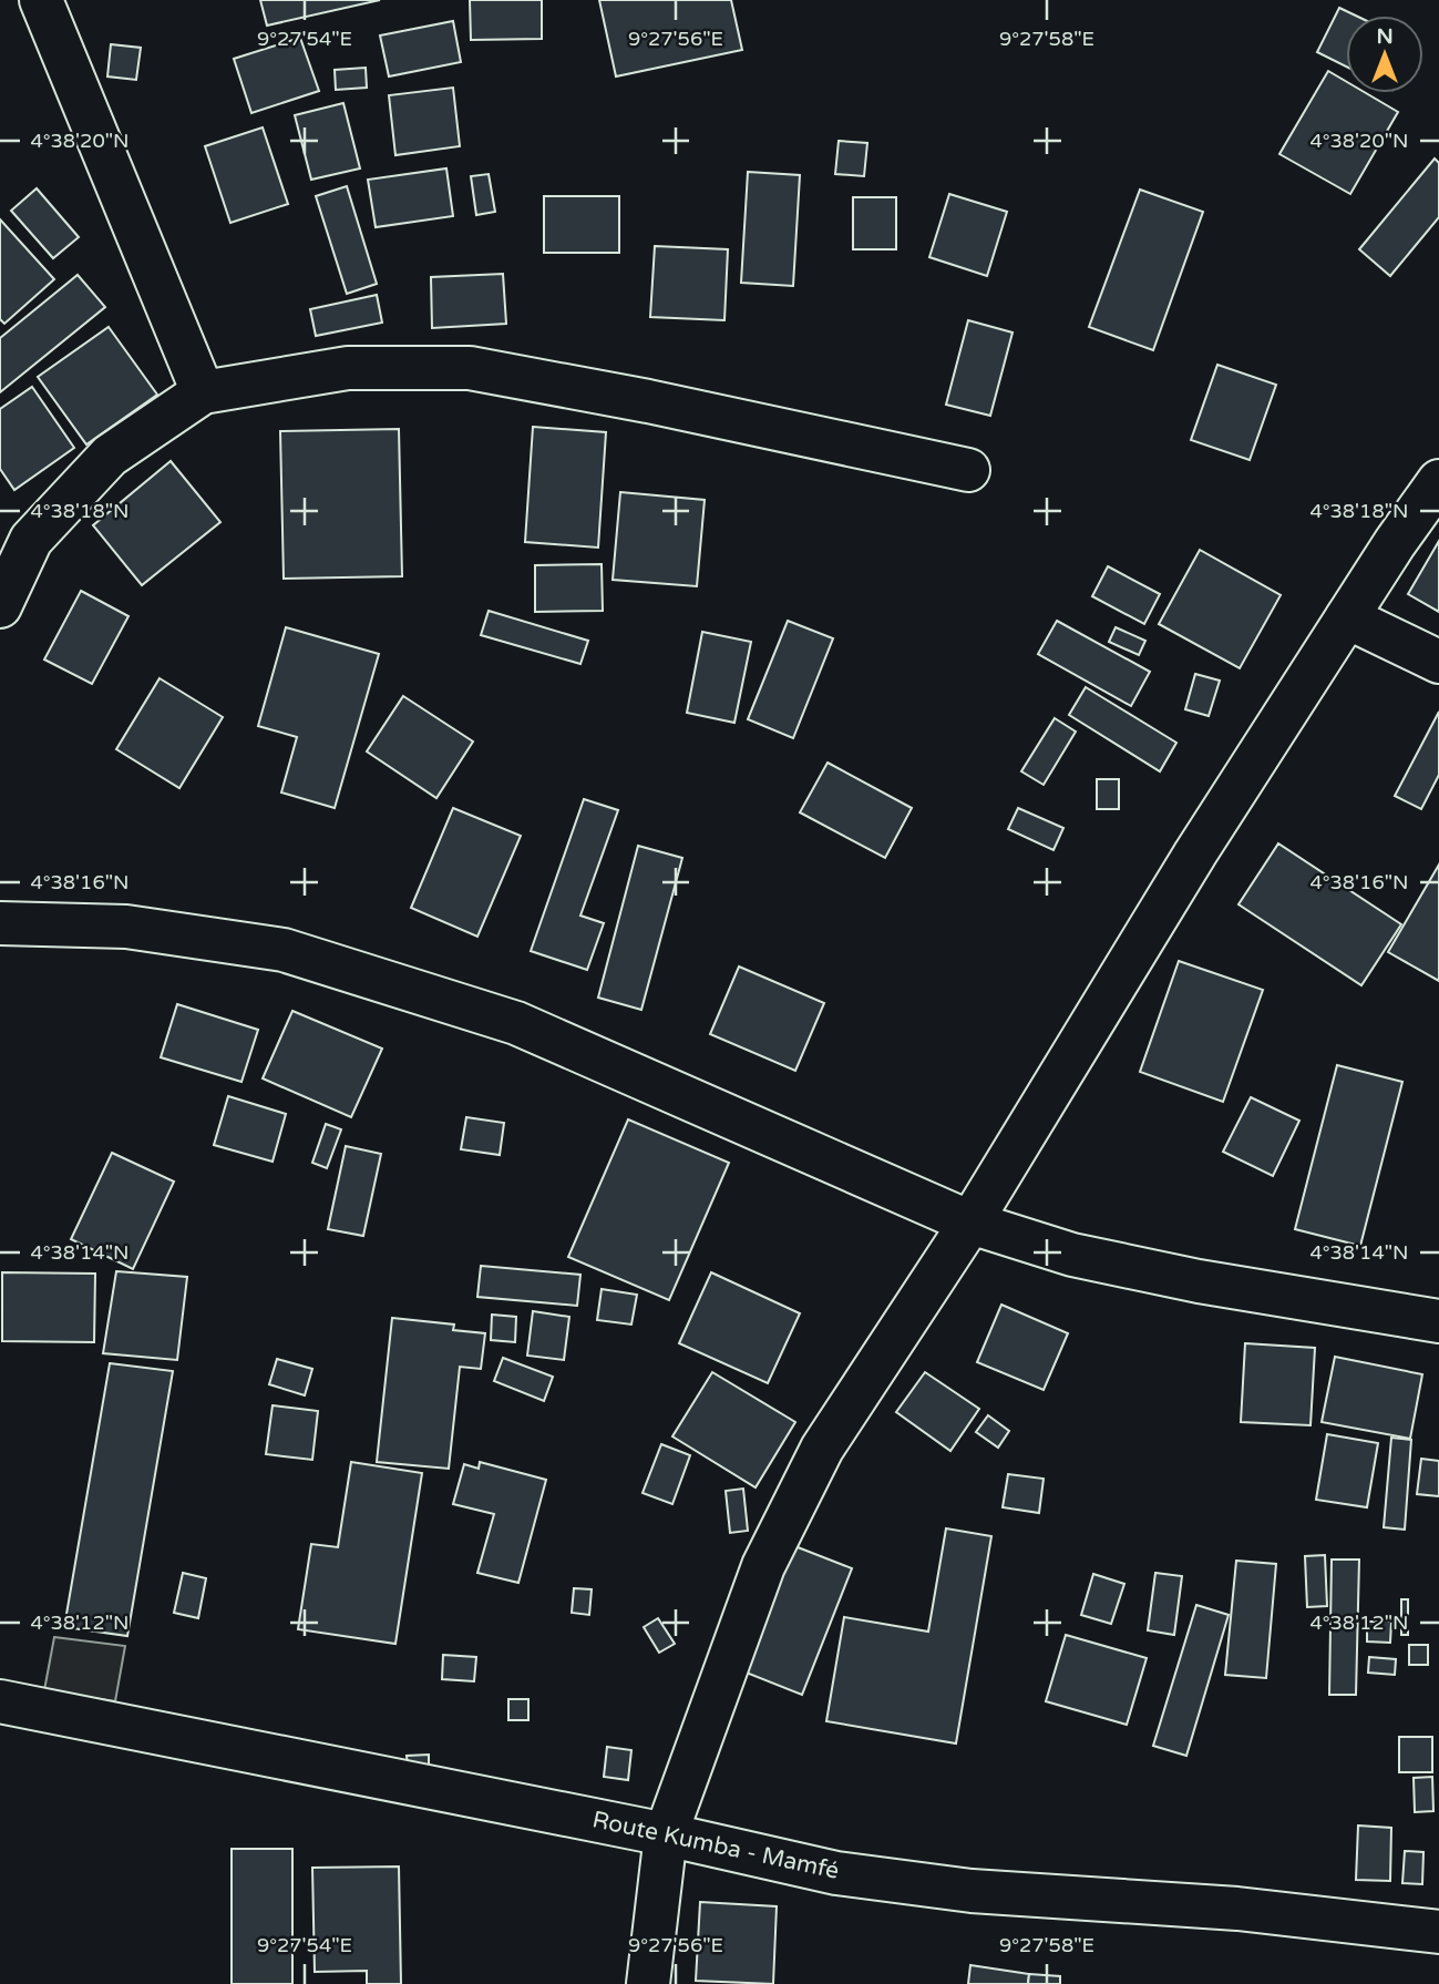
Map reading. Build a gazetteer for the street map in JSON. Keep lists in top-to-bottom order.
{
  "streets": {
    "main road": ["Route Kumba - Mamfé"]
  },
  "north": "top",
  "coordinates": [
    "9°27'54\"E",
    "9°27'56\"E",
    "9°27'58\"E",
    "4°38'20\"N",
    "4°38'18\"N",
    "4°38'16\"N",
    "4°38'14\"N",
    "4°38'12\"N"
  ]
}
